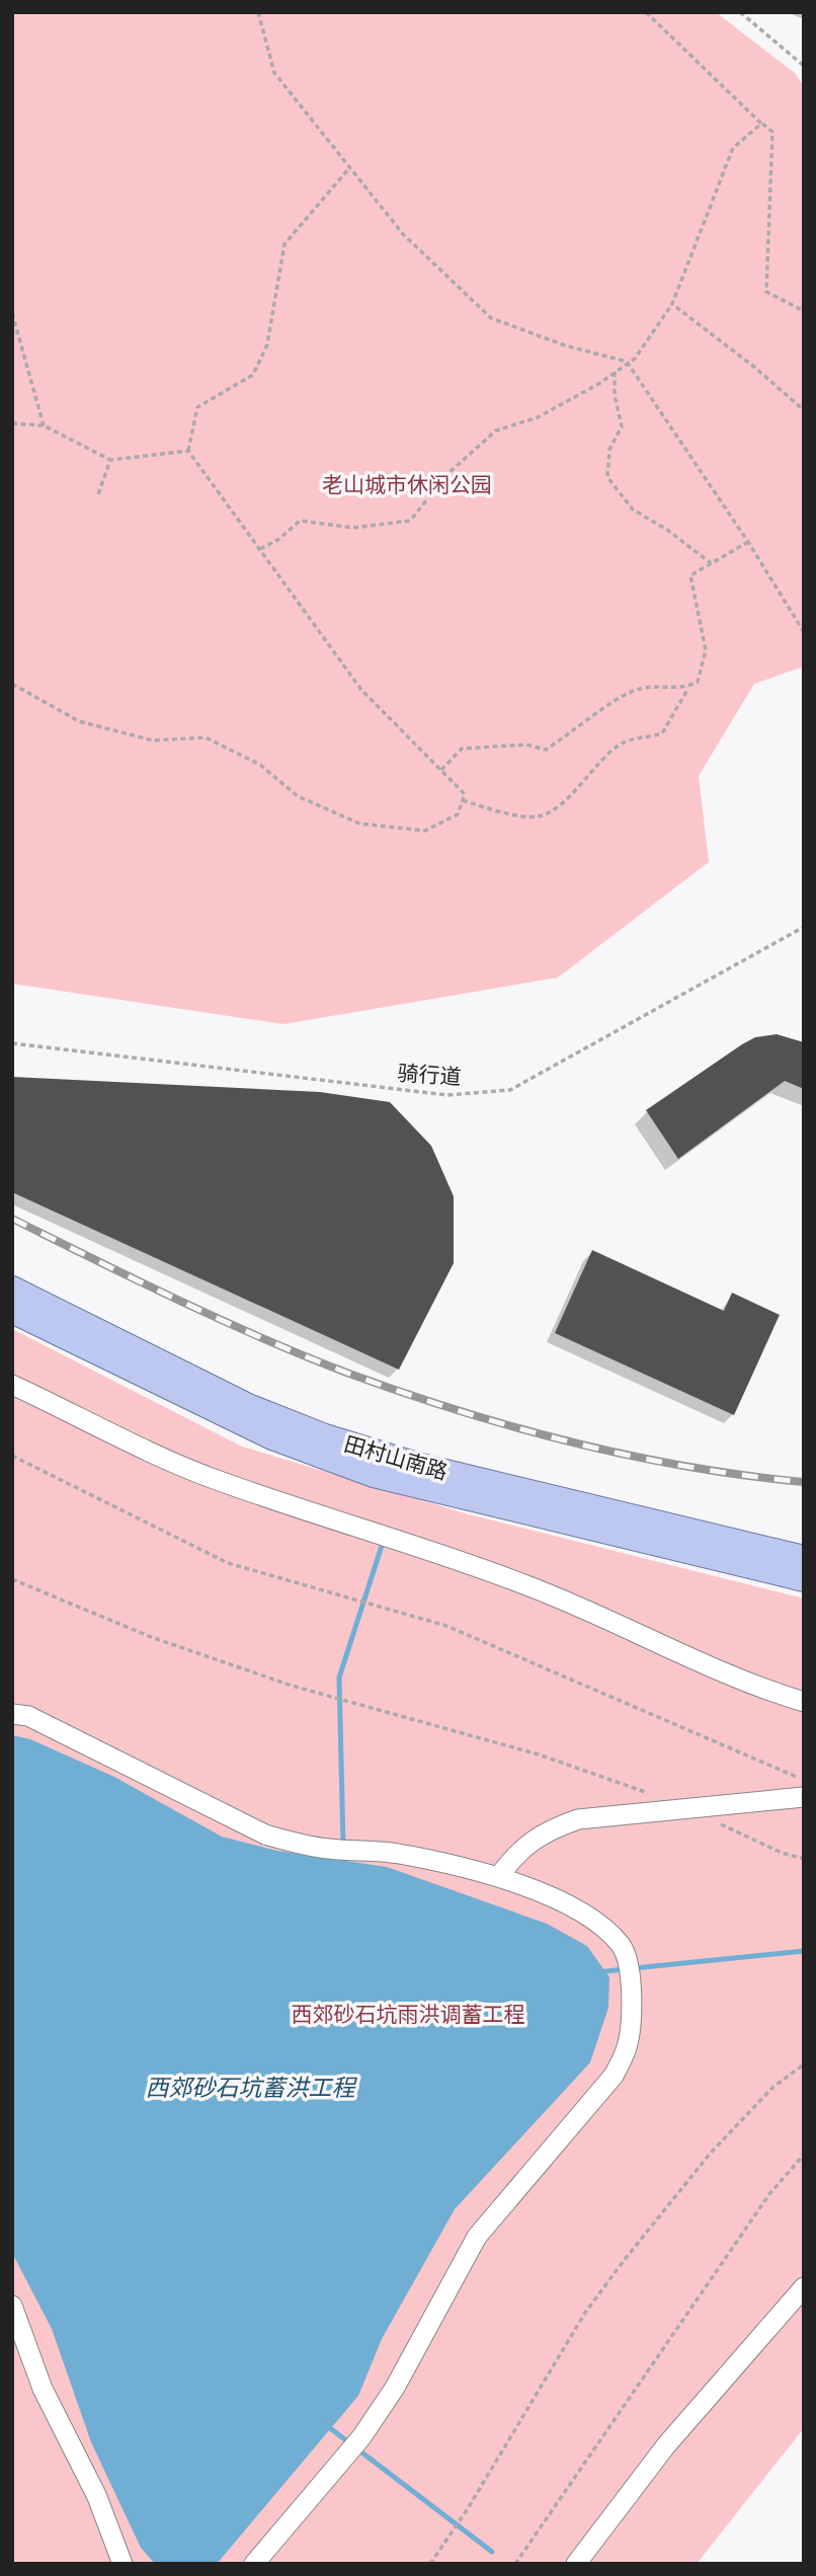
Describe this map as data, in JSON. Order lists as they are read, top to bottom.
{
  "streets": {
    "main road": ["田村山南路"],
    "path": ["骑行道"]
  },
  "water": ["西郊砂石坑蓄洪工程"],
  "parks": ["老山城市休闲公园", "西郊砂石坑雨洪调蓄工程"]
}
